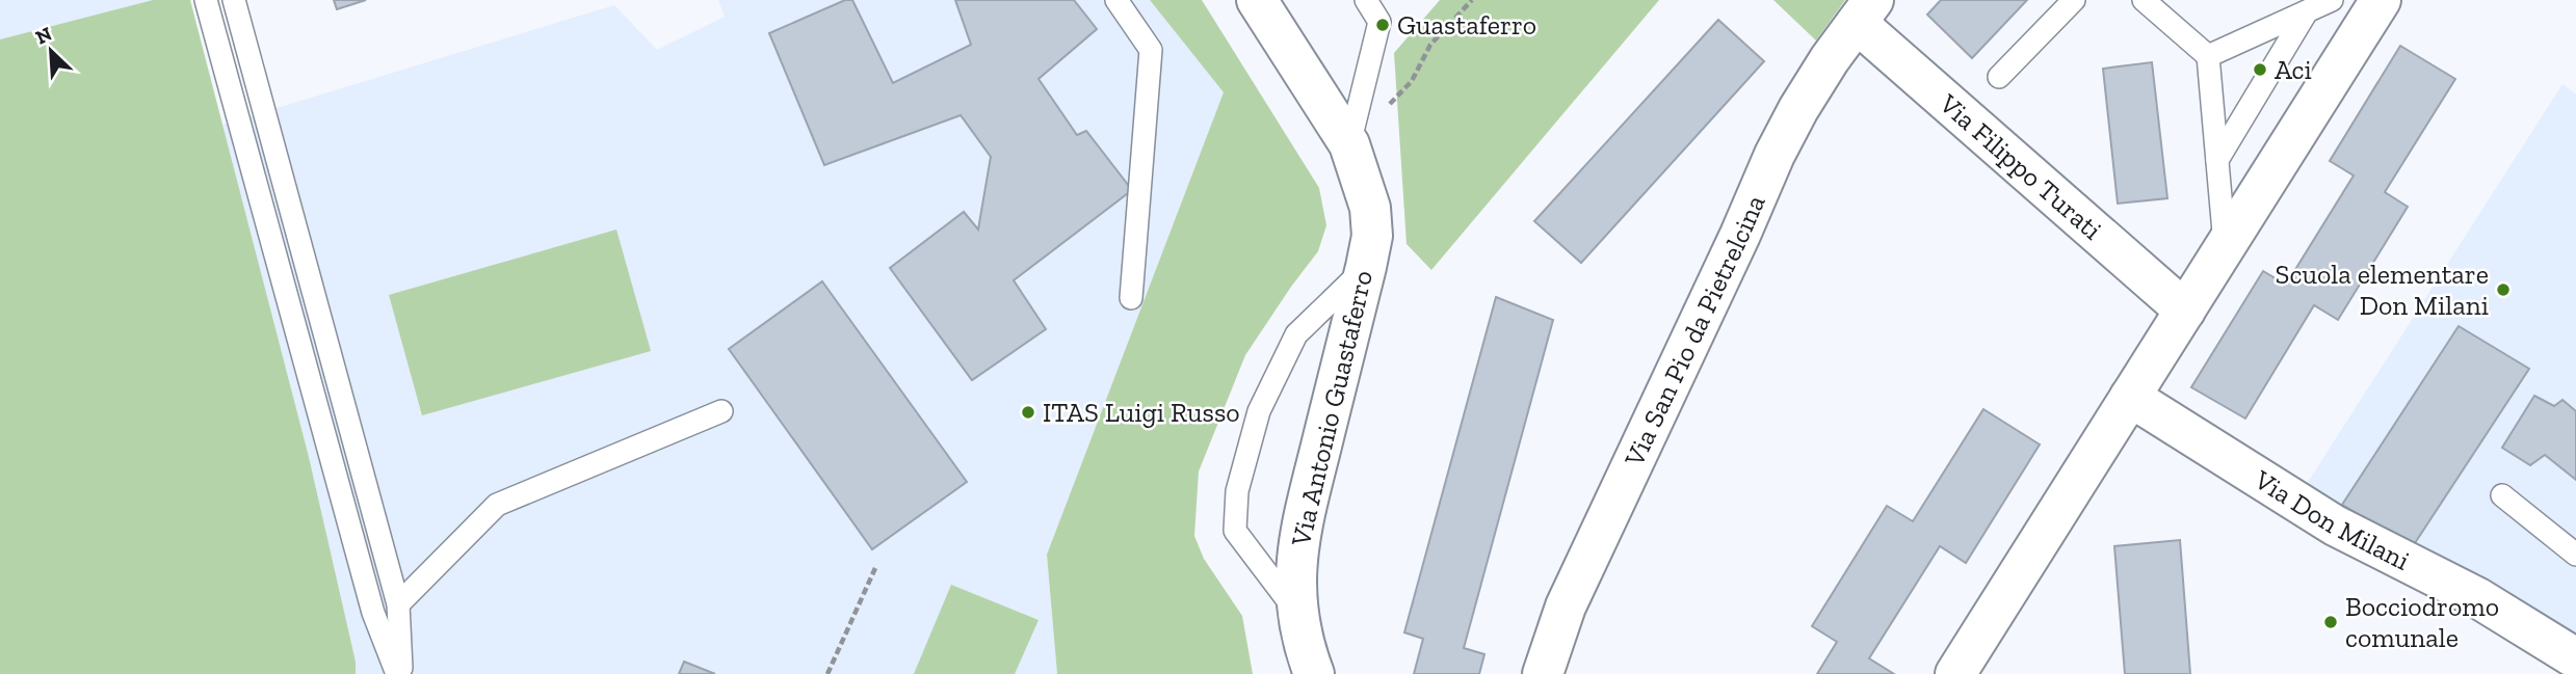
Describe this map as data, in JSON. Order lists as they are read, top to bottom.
{
  "streets": {
    "street": [
      "Via Filippo Turati",
      "Via San Pio da Pietrelcina",
      "Via Antonio Guastaferro",
      "Via Don Milani"
    ]
  },
  "crossings": [
    ["Via Filippo Turati", "Via San Pio da Pietrelcina"]
  ],
  "places": [
    "Guastaferro",
    "Aci",
    "Scuola elementare Don Milani",
    "ITAS Luigi Russo",
    "Bocciodromo comunale"
  ],
  "north": "top left"
}
